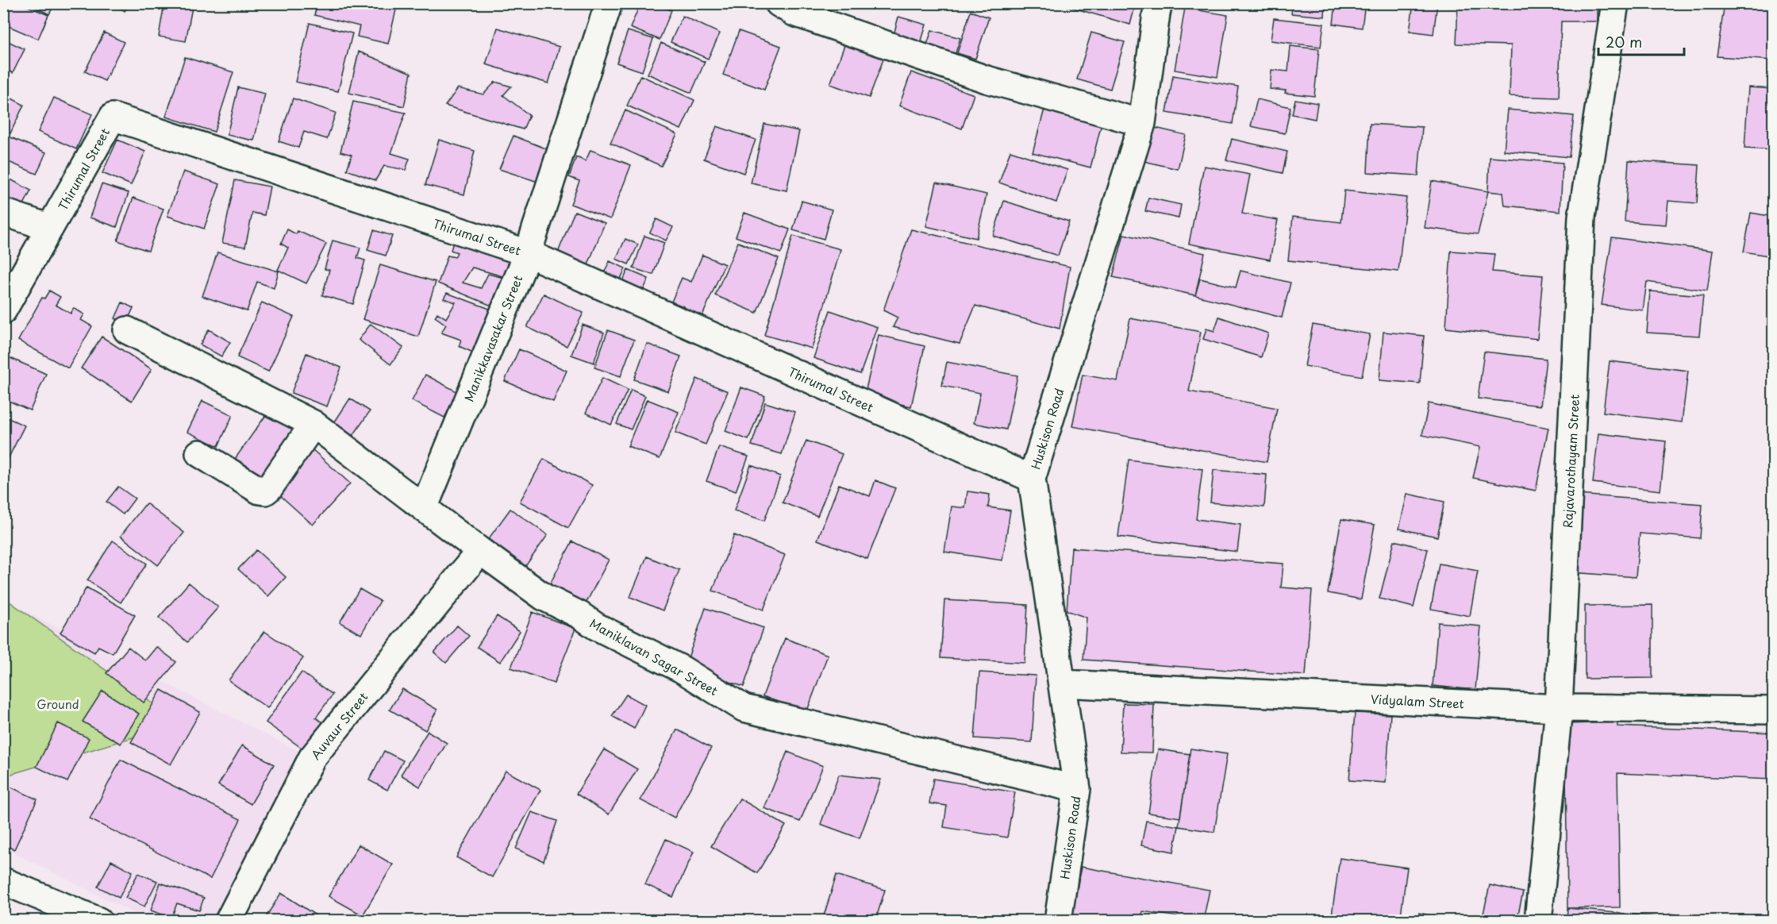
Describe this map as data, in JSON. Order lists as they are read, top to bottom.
{
  "streets": {
    "street": [
      "Thirumal Street",
      "Manikkavasakar Street",
      "Huskison Road",
      "Rajavarothayam Street",
      "Maniklavan Sagar Street",
      "Vidyalam Street",
      "Auvaur Street"
    ]
  },
  "crossings": [
    ["Thirumal Street", "Manikkavasakar Street"],
    ["Thirumal Street", "Huskison Road"],
    ["Manikkavasakar Street", "Maniklavan Sagar Street"],
    ["Huskison Road", "Maniklavan Sagar Street"],
    ["Huskison Road", "Vidyalam Street"],
    ["Rajavarothayam Street", "Vidyalam Street"],
    ["Maniklavan Sagar Street", "Auvaur Street"]
  ],
  "parks": ["Ground"],
  "scale_bar": "20 m"
}
